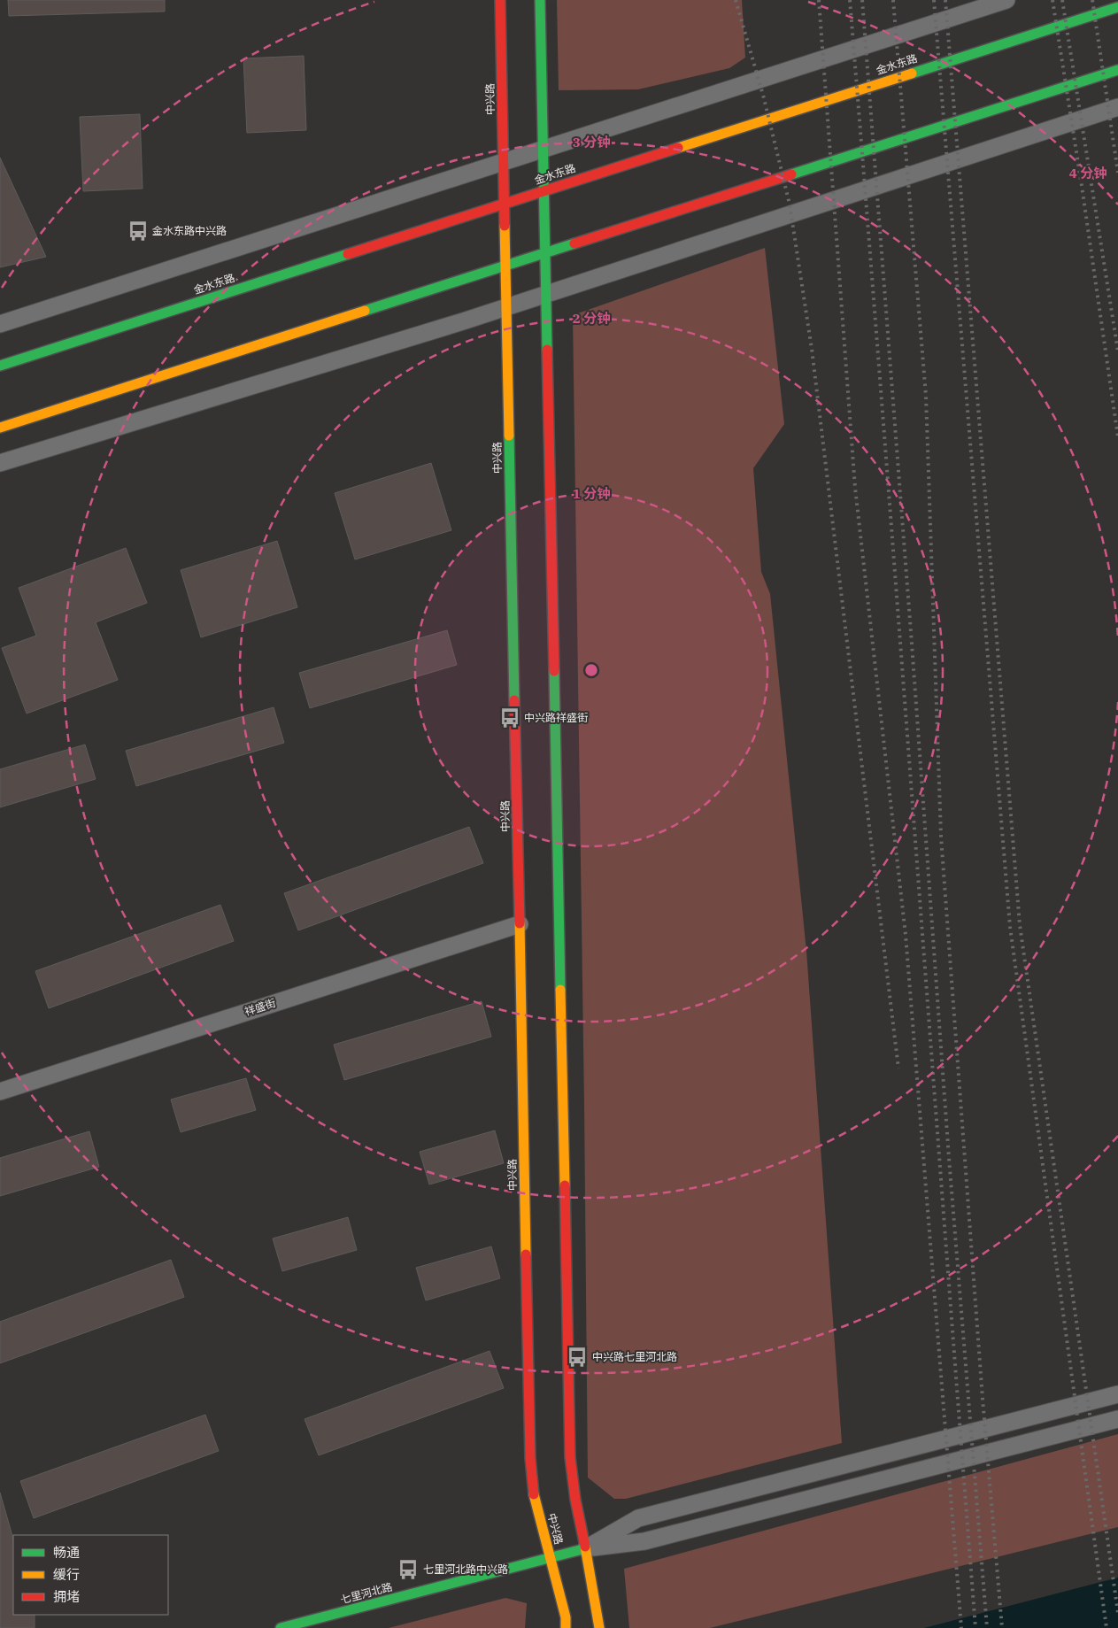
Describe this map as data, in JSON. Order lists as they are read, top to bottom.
{
  "streets": {
    "street": [
      "金水东路",
      "中兴路",
      "祥盛街",
      "七里河北路"
    ]
  },
  "crossings": [
    ["金水东路", "中兴路"],
    ["中兴路", "祥盛街"],
    ["中兴路", "七里河北路"]
  ],
  "places": {
    "bus stop": [
      "金水东路中兴路",
      "中兴路祥盛街",
      "中兴路七里河北路",
      "七里河北路中兴路"
    ]
  },
  "legend": ["畅通", "缓行", "拥堵"],
  "rings": [
    "3 分钟",
    "4 分钟",
    "2 分钟",
    "1 分钟"
  ]
}
